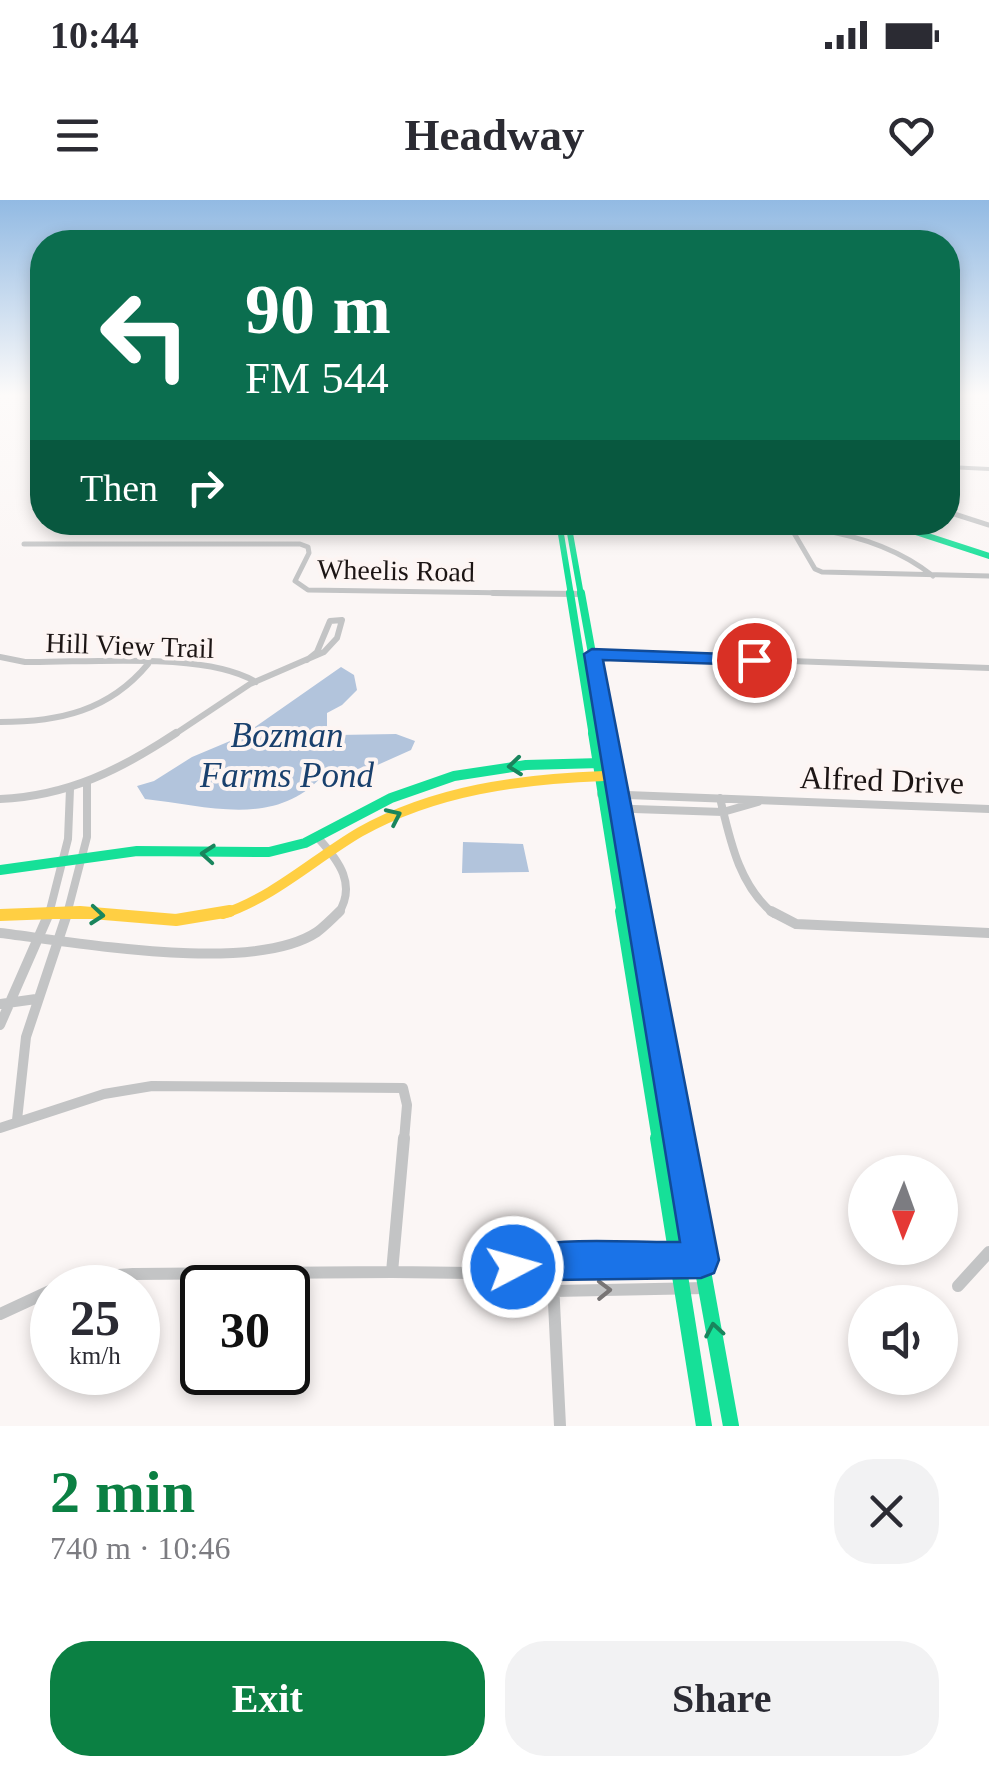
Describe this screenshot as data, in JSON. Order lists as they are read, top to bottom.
{
  "streets": {
    "street": ["Wheelis Road", "Hill View Trail", "Alfred Drive"]
  },
  "water": ["Bozman Farms Pond"],
  "north": "bottom",
  "page": {
    "status": "10:44",
    "header": "Headway",
    "turn": ["90 m", "FM 544"],
    "then": "Then",
    "speed": "25 km/h",
    "limit": "30",
    "heading": ["2 min", "740 m · 10:46"],
    "buttons": ["Exit", "Share"]
  }
}
